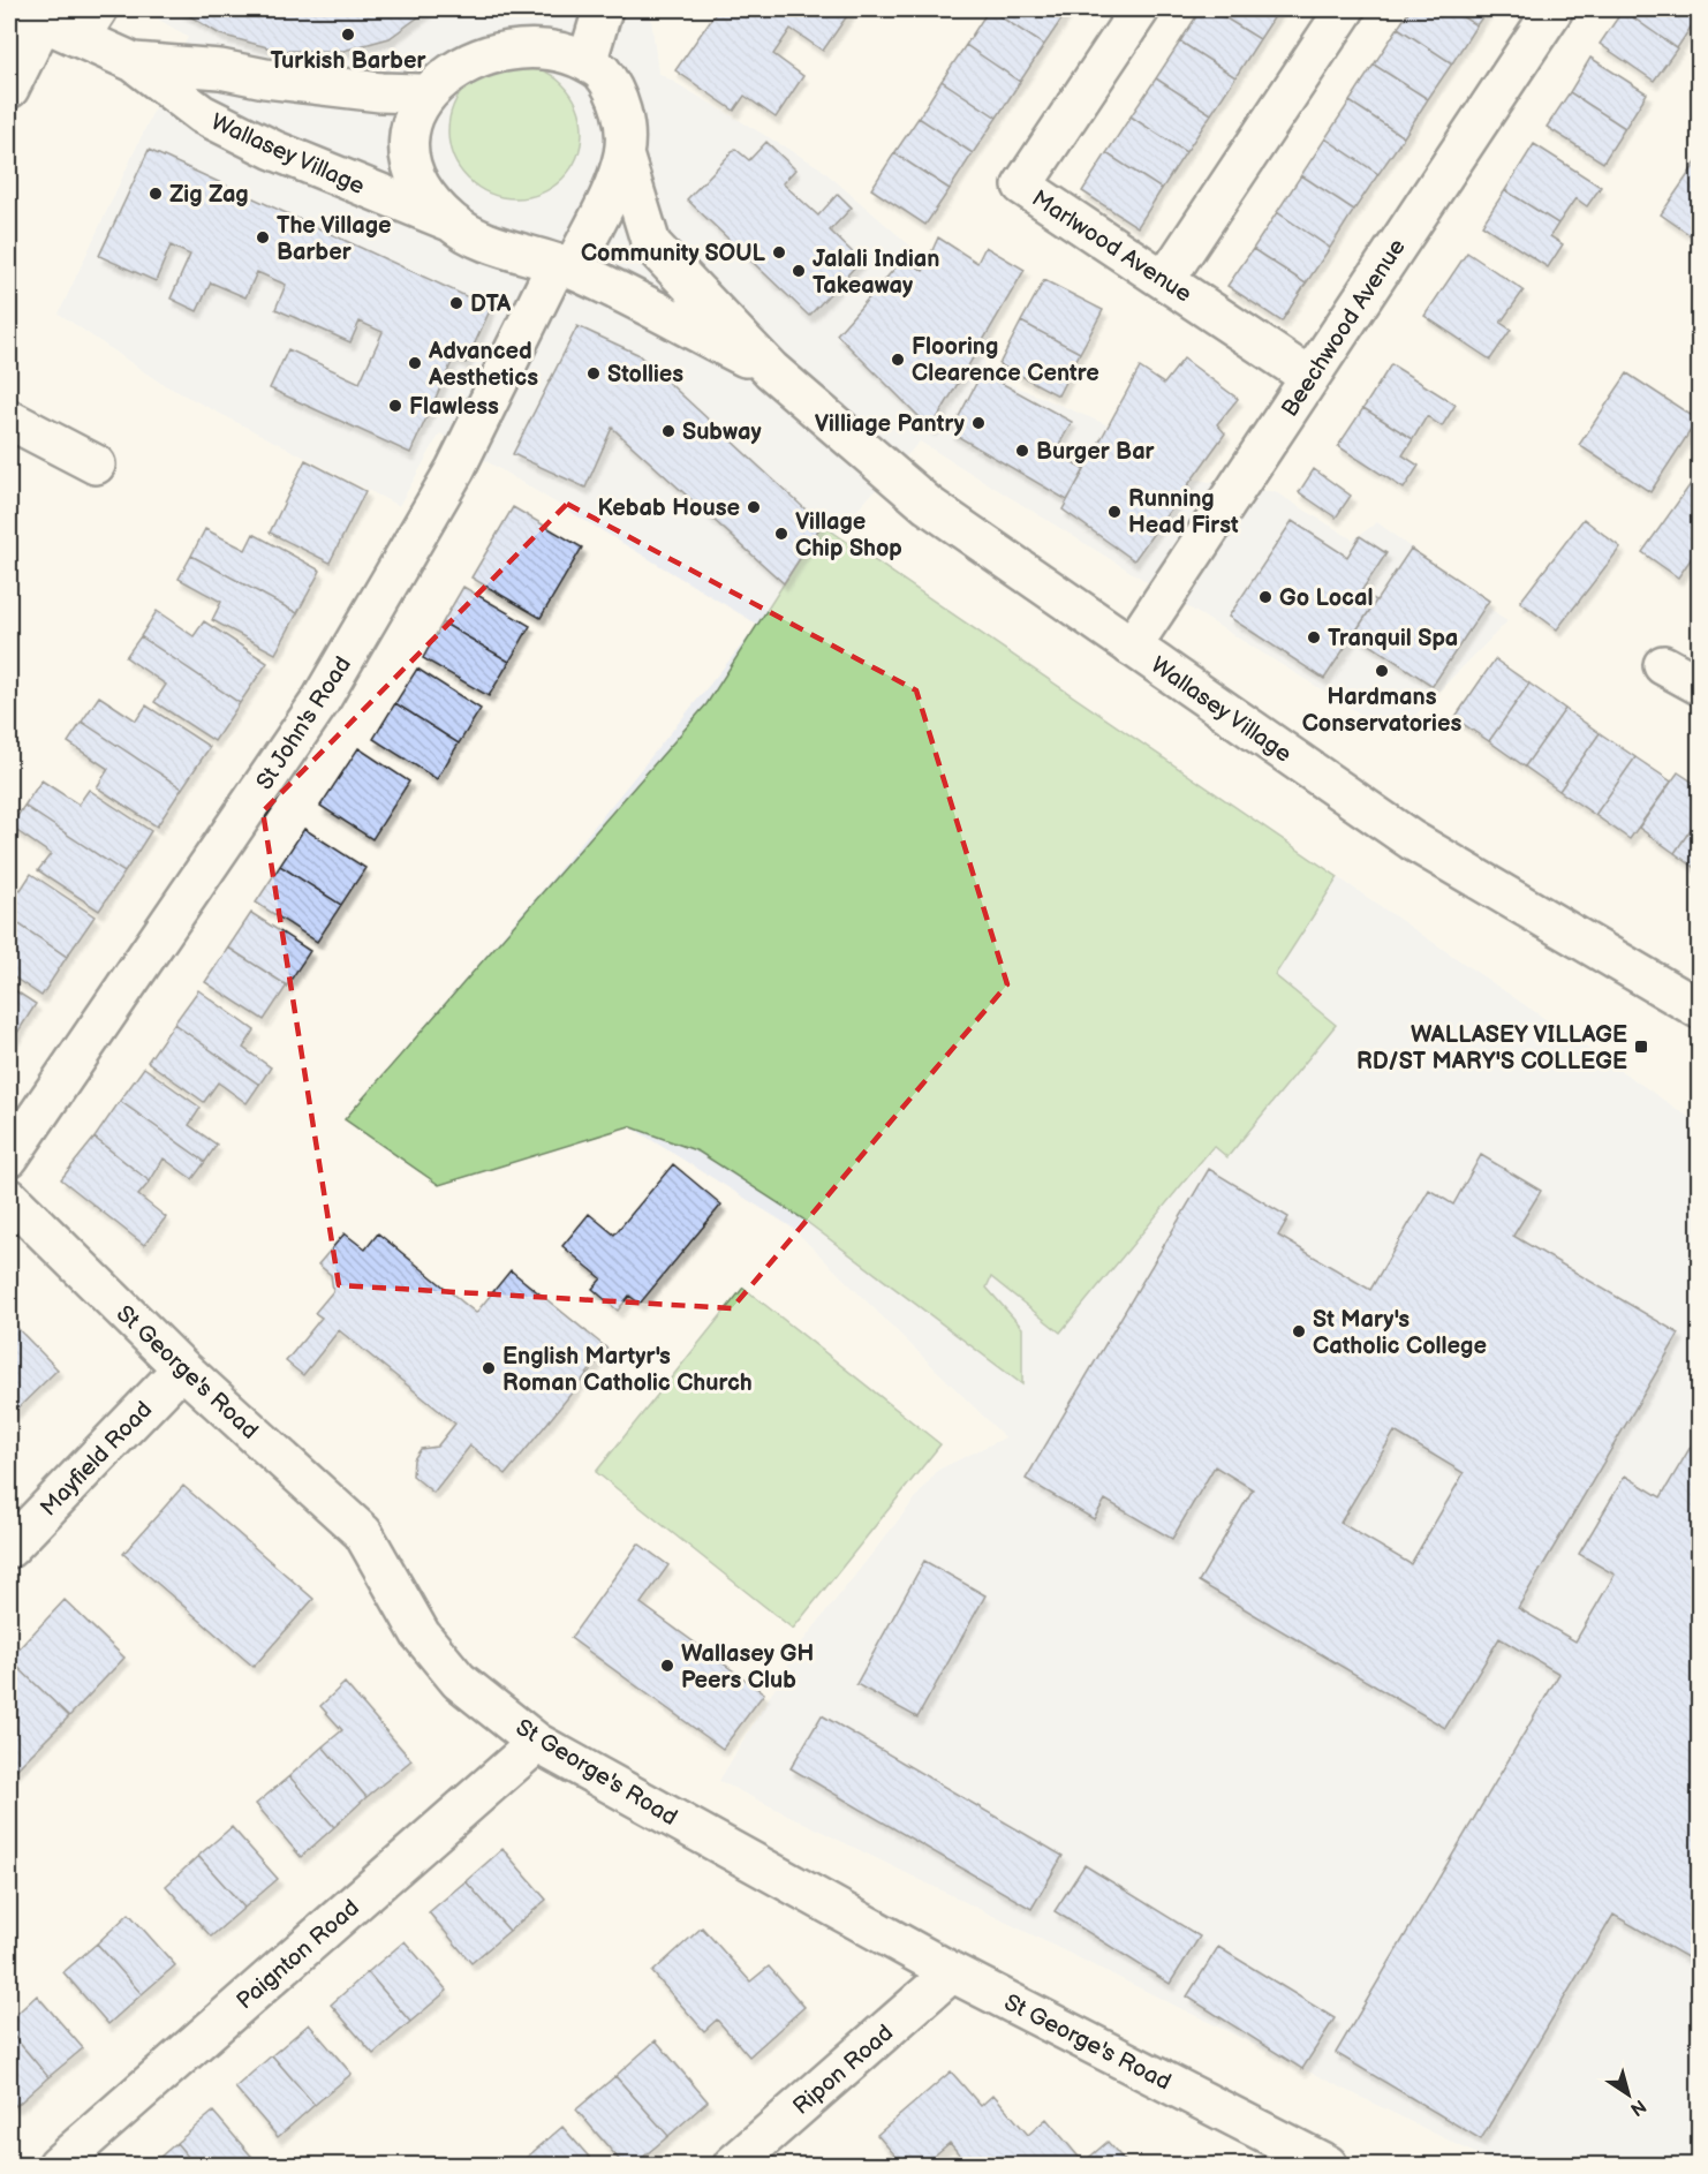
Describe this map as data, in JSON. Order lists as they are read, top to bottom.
{
  "streets": {
    "street": [
      "Wallasey Village",
      "Marlwood Avenue",
      "Beechwood Avenue",
      "St John's Road",
      "St George's Road",
      "Mayfield Road",
      "Paignton Road",
      "Ripon Road"
    ]
  },
  "crossings": [
    ["Wallasey Village", "Beechwood Avenue"],
    ["Wallasey Village", "St John's Road"],
    ["Marlwood Avenue", "Beechwood Avenue"],
    ["St George's Road", "Mayfield Road"],
    ["St George's Road", "Paignton Road"],
    ["St George's Road", "Ripon Road"]
  ],
  "places": {
    "other": [
      "Turkish Barber",
      "Zig Zag",
      "The Village Barber",
      "Community SOUL",
      "Jalali Indian Takeaway",
      "DTA",
      "Flooring Clearence Centre",
      "Advanced Aesthetics",
      "Stollies",
      "Flawless",
      "Villiage Pantry",
      "Subway",
      "Burger Bar",
      "Kebab House",
      "Running Head First",
      "Village Chip Shop",
      "Go Local",
      "Tranquil Spa",
      "Hardmans Conservatories",
      "St Mary's Catholic College",
      "English Martyr's Roman Catholic Church",
      "Wallasey GH Peers Club"
    ],
    "transit": ["WALLASEY VILLAGE RD/ST MARY'S COLLEGE"]
  },
  "north": "bottom right"
}
